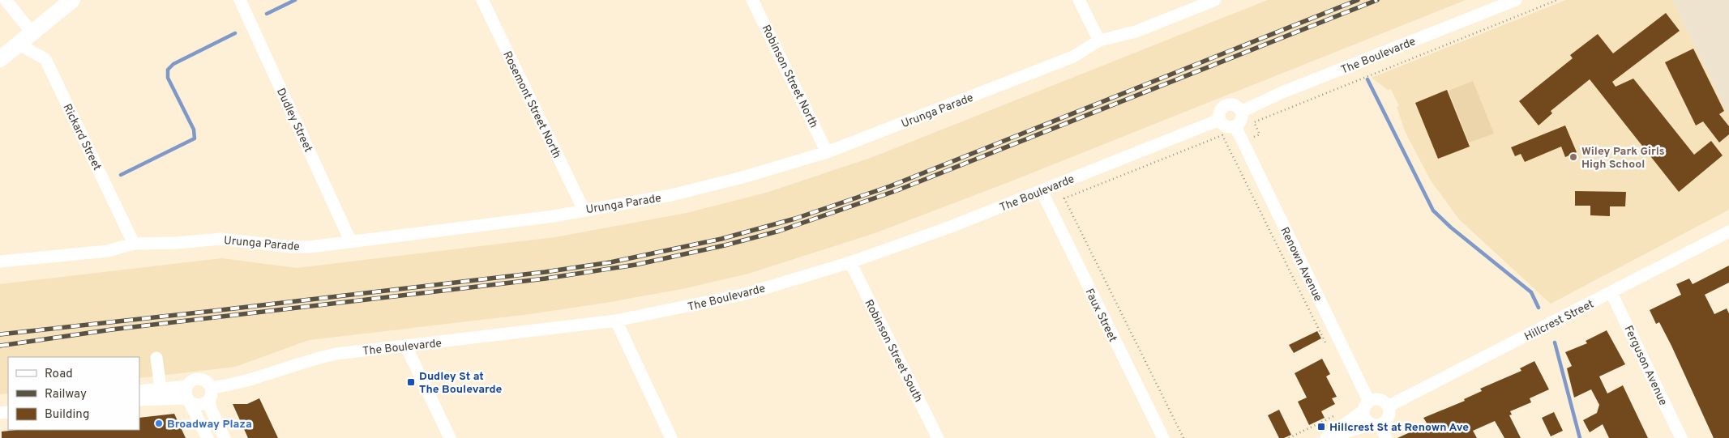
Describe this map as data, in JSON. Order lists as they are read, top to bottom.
{
  "streets": {
    "street": [
      "The Boulevarde",
      "Robinson Street North",
      "Rosemont Street North",
      "Urunga Parade",
      "Dudley Street",
      "Rickard Street",
      "Renown Avenue",
      "Faux Street",
      "Hillcrest Street",
      "Robinson Street South",
      "Ferguson Avenue"
    ]
  },
  "crossings": [
    ["The Boulevarde", "Renown Avenue"],
    ["The Boulevarde", "Faux Street"],
    ["The Boulevarde", "Robinson Street South"],
    ["Robinson Street North", "Urunga Parade"],
    ["Rosemont Street North", "Urunga Parade"],
    ["Urunga Parade", "Dudley Street"],
    ["Urunga Parade", "Rickard Street"],
    ["Renown Avenue", "Hillcrest Street"],
    ["Hillcrest Street", "Ferguson Avenue"]
  ],
  "places": {
    "other": ["Wiley Park Girls High School", "Broadway Plaza"],
    "transit": ["Dudley St at The Boulevarde", "Hillcrest St at Renown Ave"]
  },
  "legend": ["Road", "Railway", "Building"]
}
